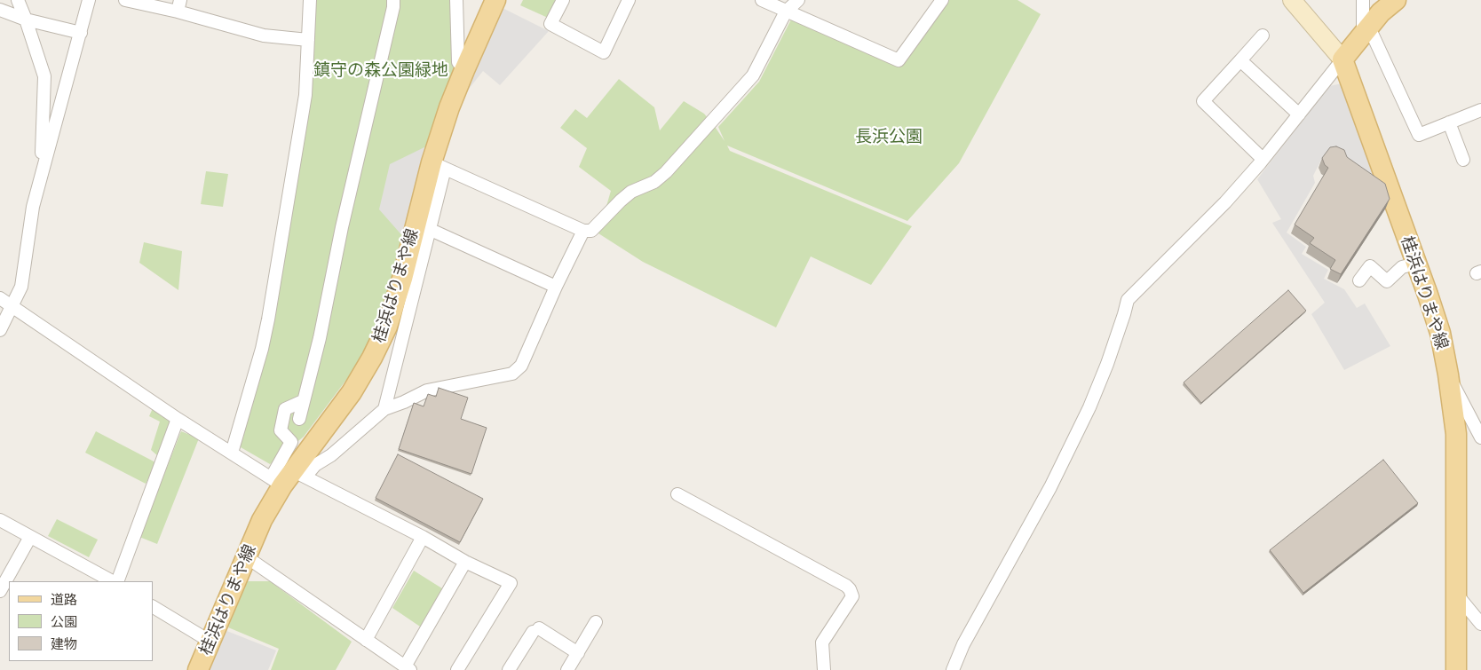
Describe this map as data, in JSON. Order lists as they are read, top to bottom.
{
  "streets": {
    "main road": ["桂浜はりまや線"]
  },
  "parks": ["鎮守の森公園緑地", "長浜公園"],
  "legend": ["道路", "公園", "建物"]
}
